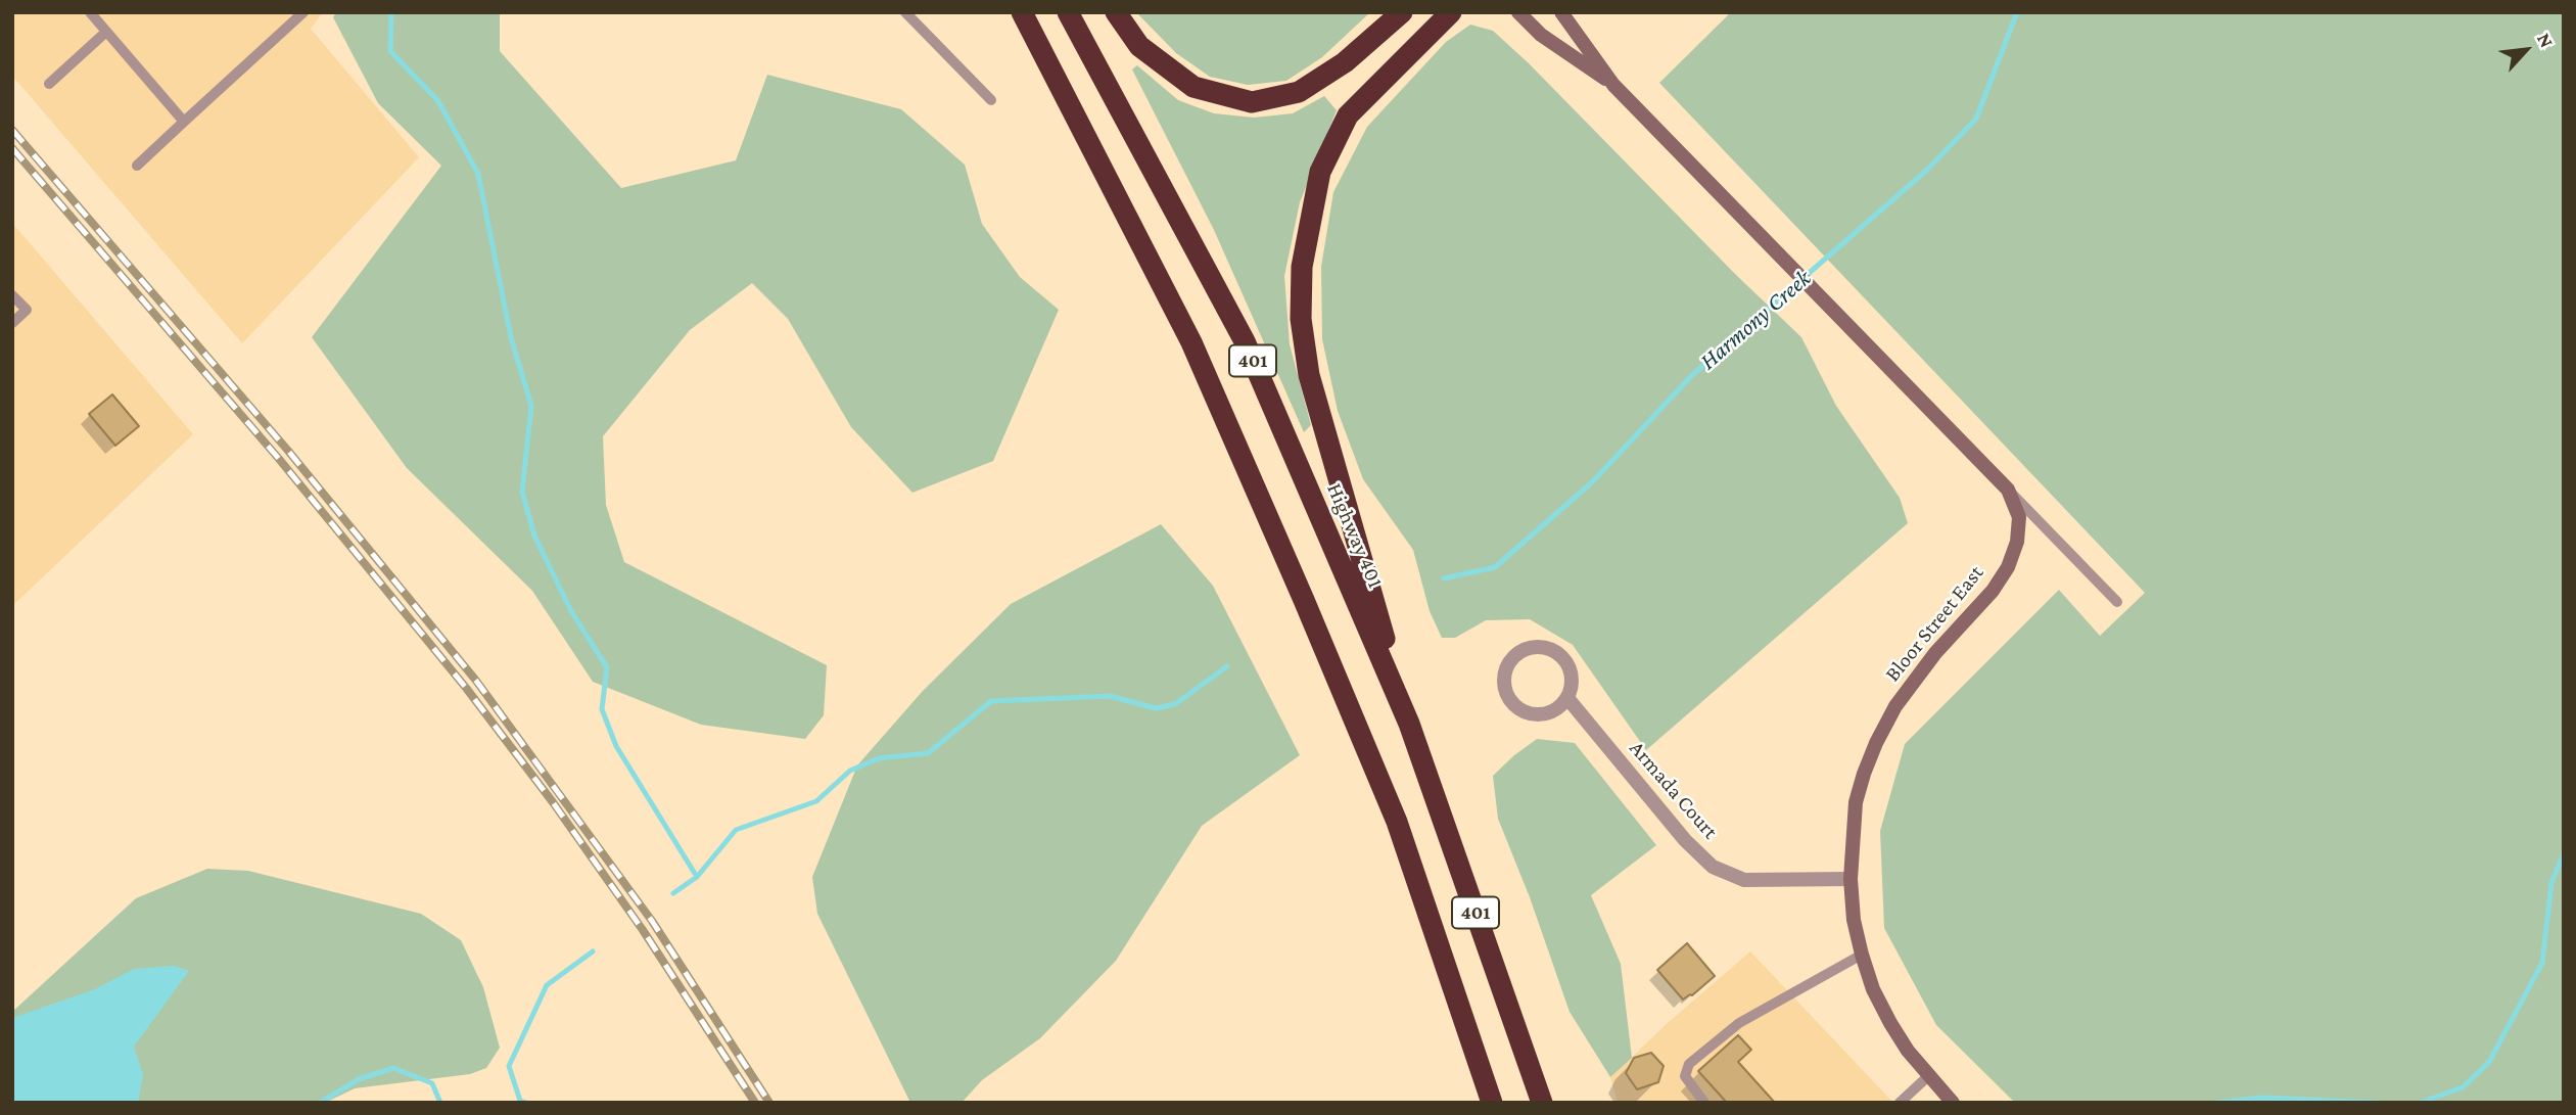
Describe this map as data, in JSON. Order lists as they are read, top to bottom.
{
  "streets": {
    "highway": ["401", "Highway 401"],
    "main road": ["Bloor Street East"],
    "street": ["Armada Court"]
  },
  "crossings": [
    ["Bloor Street East", "Armada Court"]
  ],
  "water": ["Harmony Creek"],
  "north": "top right"
}
